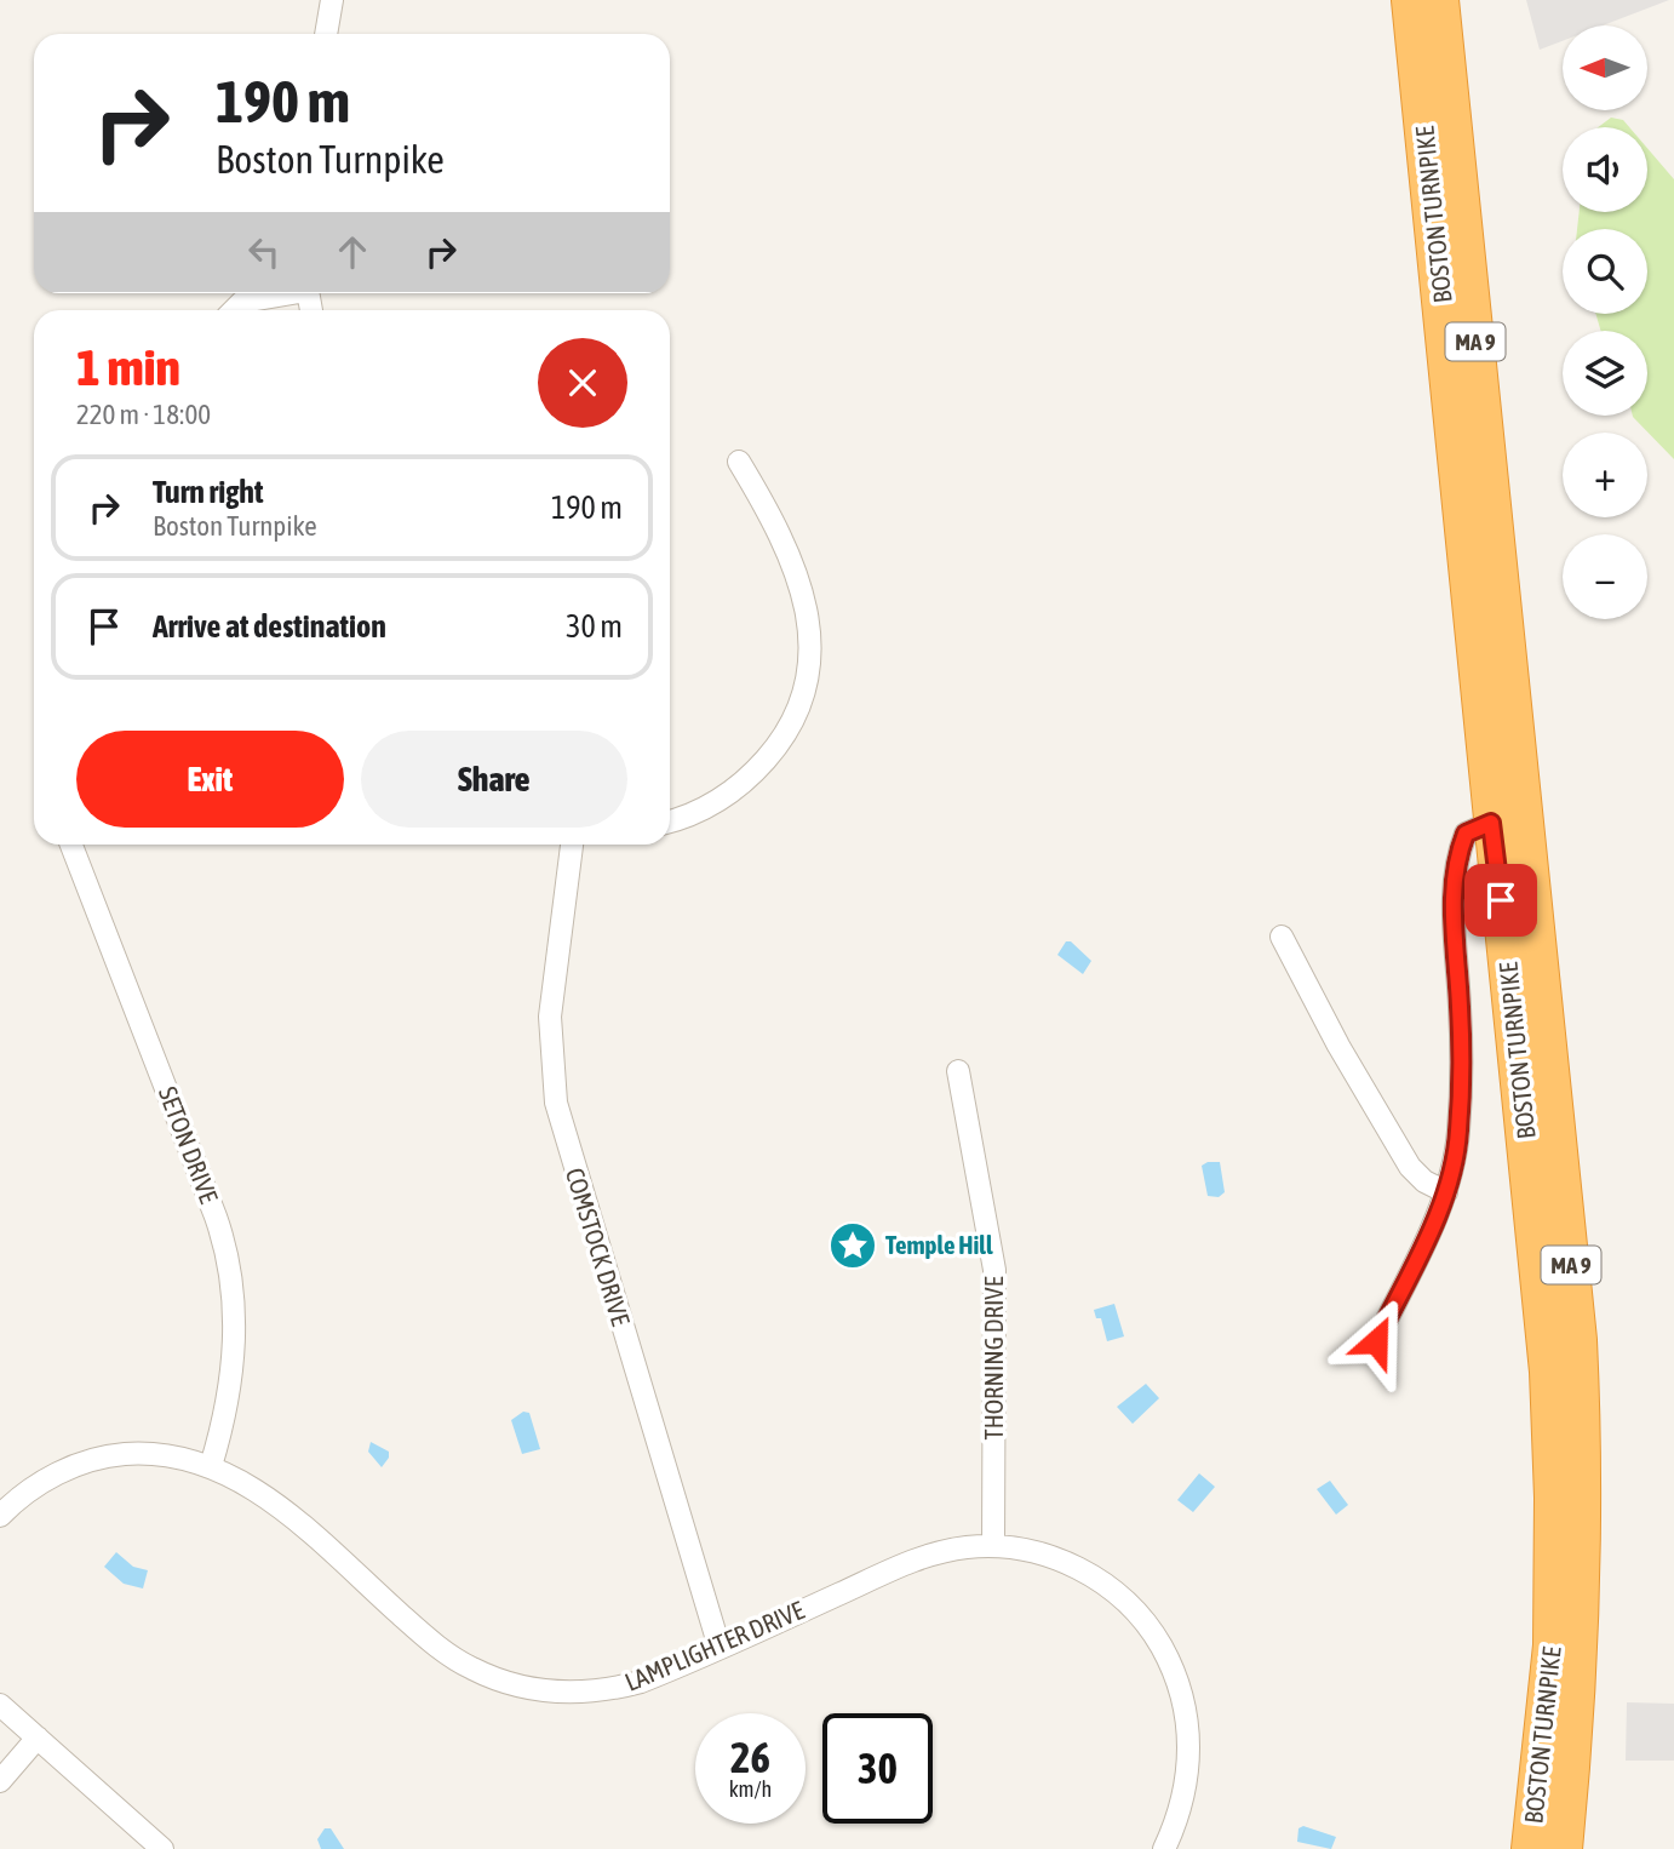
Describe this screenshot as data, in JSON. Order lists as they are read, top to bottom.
{
  "streets": {
    "highway": ["BOSTON TURNPIKE", "MA 9"],
    "street": [
      "SETON DRIVE",
      "COMSTOCK DRIVE",
      "THORNING DRIVE",
      "LAMPLIGHTER DRIVE"
    ]
  },
  "crossings": [
    ["SETON DRIVE", "LAMPLIGHTER DRIVE"],
    ["COMSTOCK DRIVE", "LAMPLIGHTER DRIVE"],
    ["THORNING DRIVE", "LAMPLIGHTER DRIVE"]
  ],
  "places": {
    "place": ["Temple Hill"]
  },
  "north": "left",
  "page": {
    "map_buttons": ["+", "−"],
    "turn": ["190 m", "Boston Turnpike"],
    "heading": ["1 min", "220 m · 18:00"],
    "list": [
      {
        "name": "Turn right",
        "note": "Boston Turnpike",
        "value": "190 m"
      },
      {
        "name": "Arrive at destination",
        "value": "30 m"
      }
    ],
    "buttons": ["Exit", "Share"],
    "speed": "26 km/h",
    "limit": "30"
  }
}
